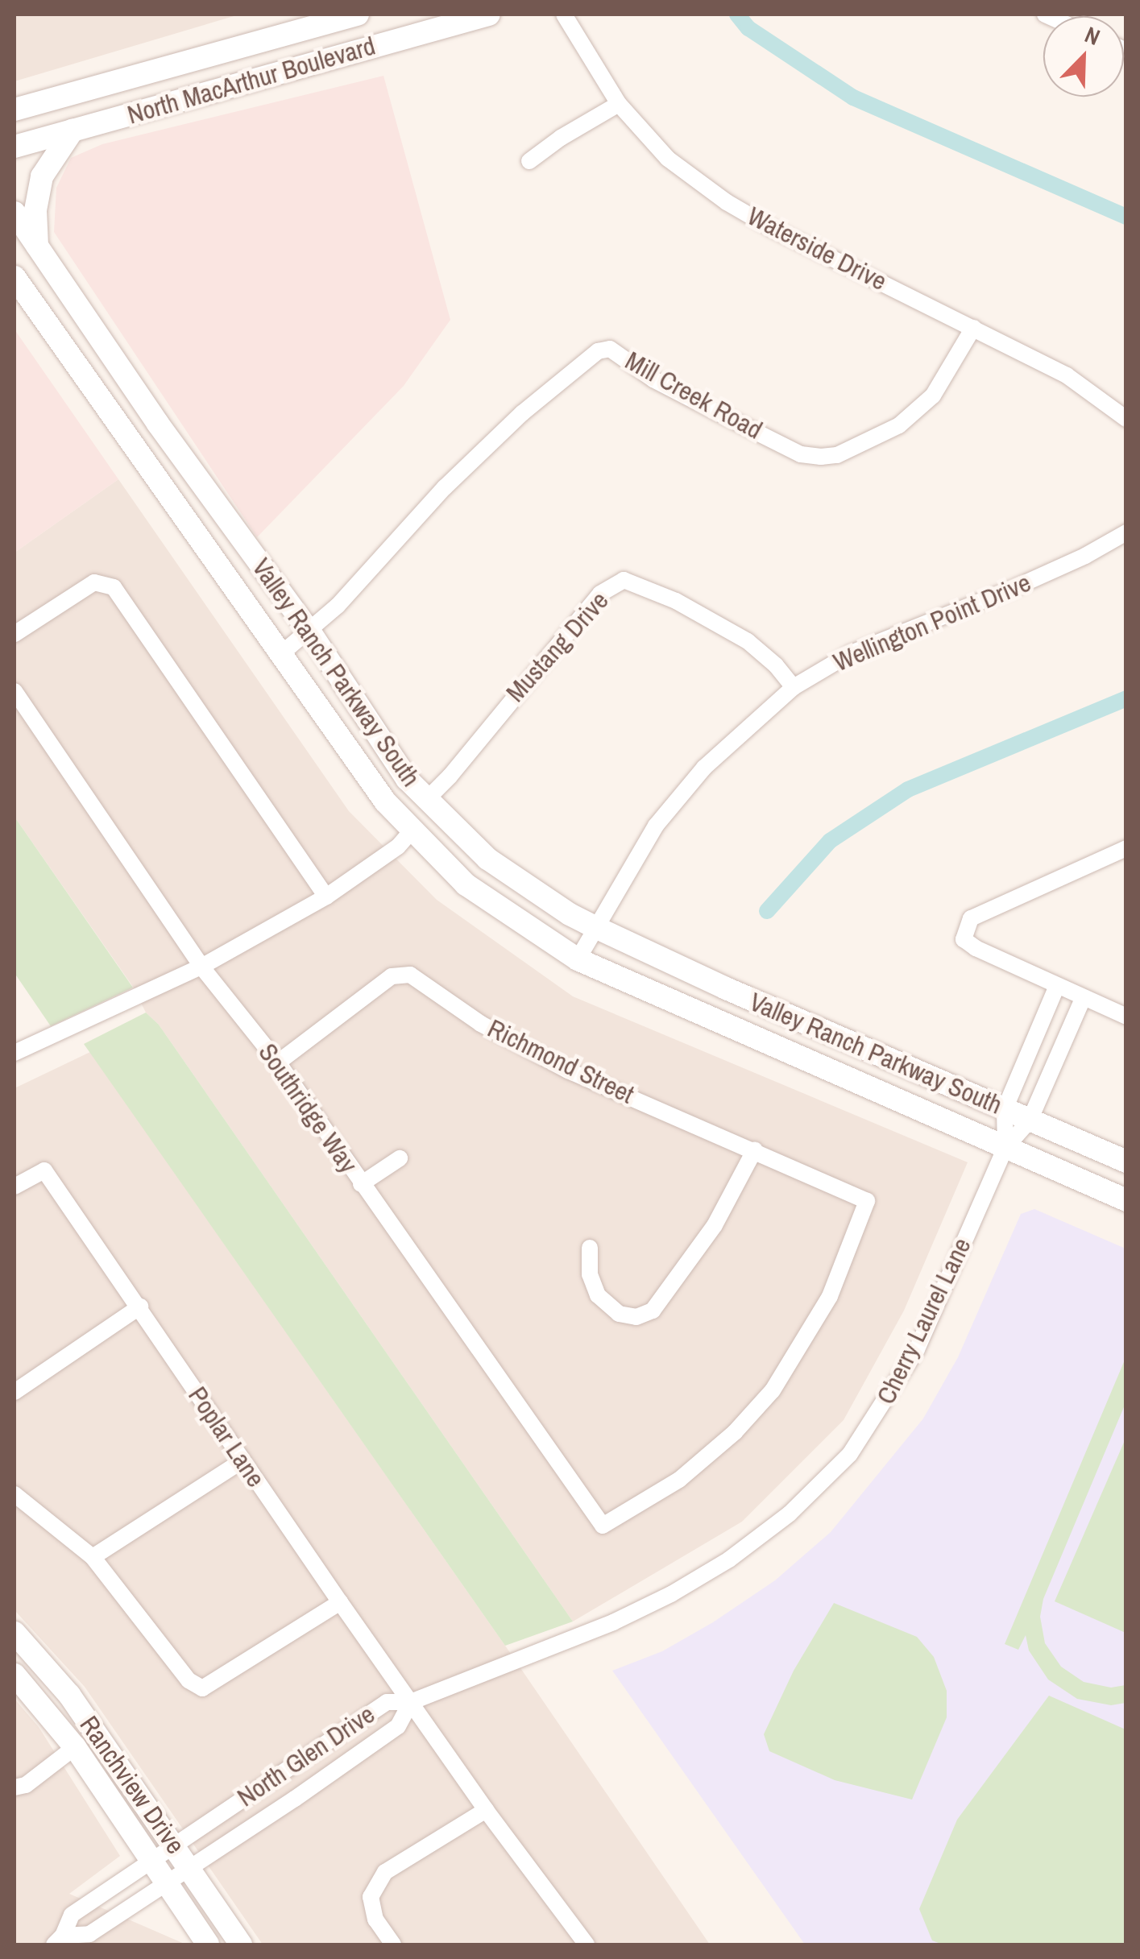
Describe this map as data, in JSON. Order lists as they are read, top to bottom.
{
  "streets": {
    "street": [
      "North MacArthur Boulevard",
      "Waterside Drive",
      "Mill Creek Road",
      "Wellington Point Drive",
      "Mustang Drive",
      "Valley Ranch Parkway South",
      "Richmond Street",
      "Southridge Way",
      "Cherry Laurel Lane",
      "Poplar Lane",
      "North Glen Drive",
      "Ranchview Drive"
    ]
  },
  "crossings": [
    ["Waterside Drive", "Mill Creek Road"],
    ["Mill Creek Road", "Valley Ranch Parkway South"],
    ["Wellington Point Drive", "Mustang Drive"],
    ["Wellington Point Drive", "Valley Ranch Parkway South"],
    ["Mustang Drive", "Valley Ranch Parkway South"],
    ["Valley Ranch Parkway South", "Cherry Laurel Lane"],
    ["Richmond Street", "Southridge Way"],
    ["Cherry Laurel Lane", "Poplar Lane"],
    ["Cherry Laurel Lane", "North Glen Drive"],
    ["Poplar Lane", "North Glen Drive"],
    ["North Glen Drive", "Ranchview Drive"]
  ],
  "north": "top right"
}
